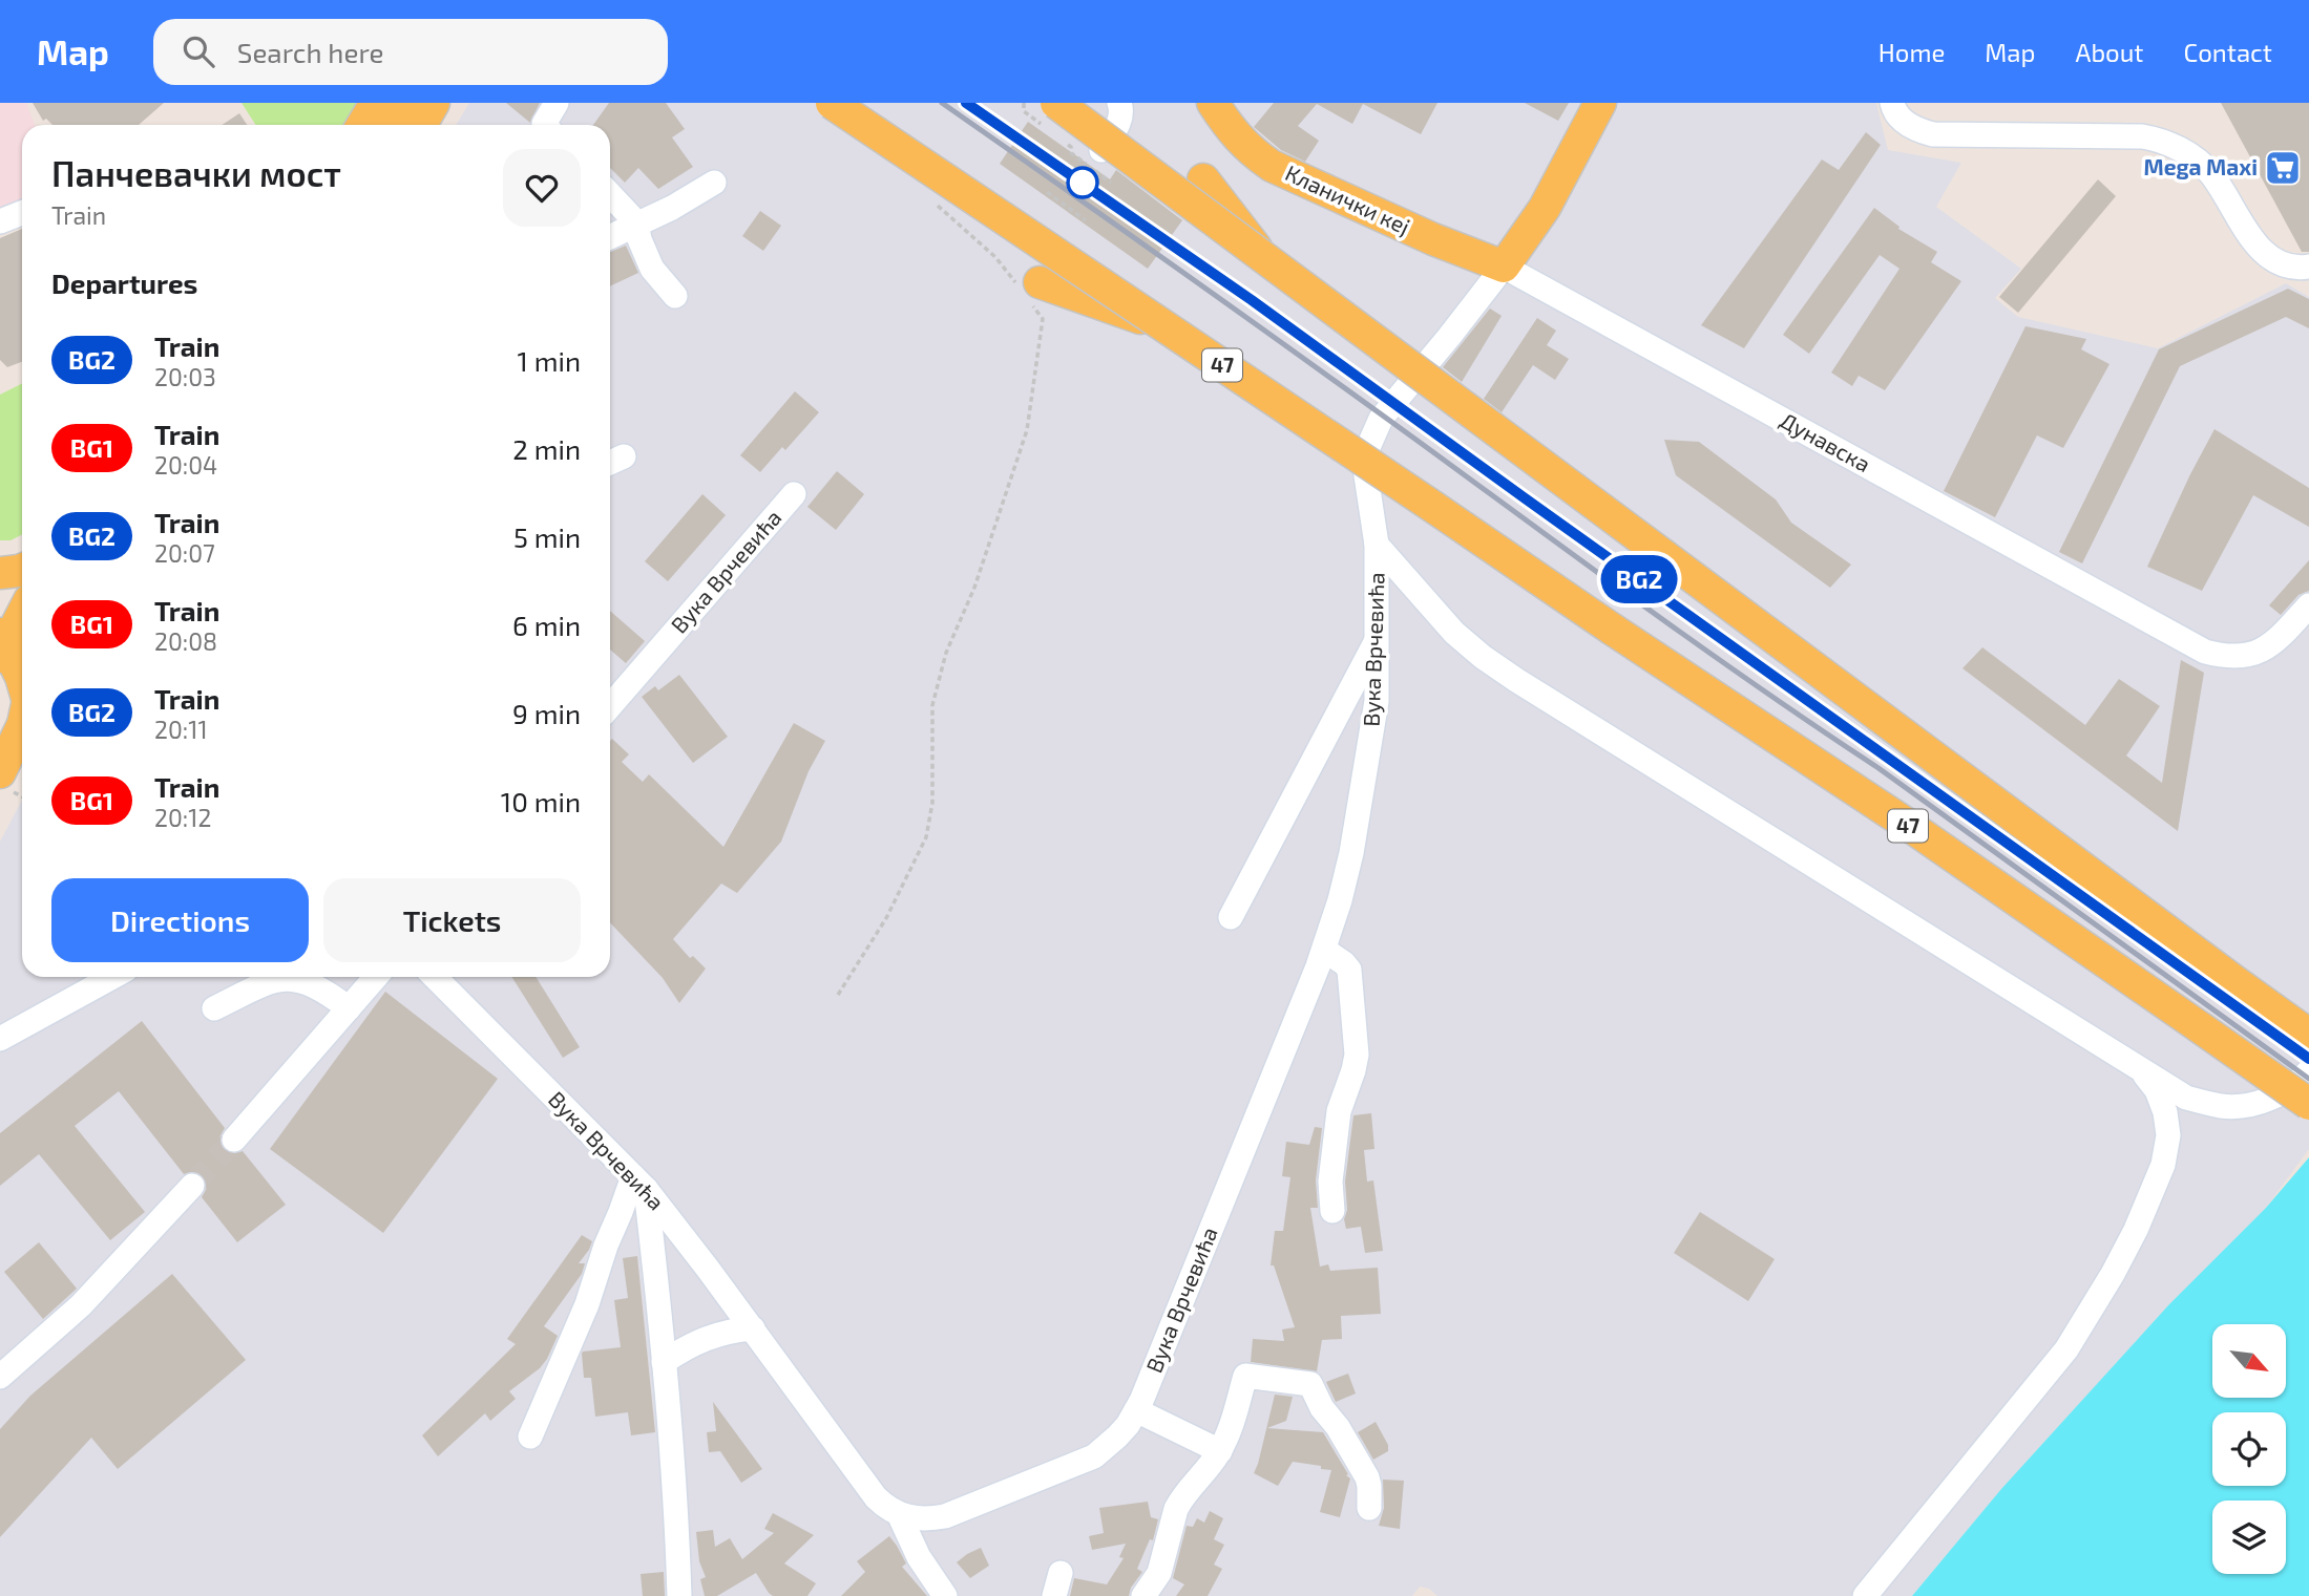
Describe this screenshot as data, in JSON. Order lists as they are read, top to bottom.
{
  "streets": {
    "main road": ["Кланички кеј", "47"],
    "street": ["Дунавска", "Вука Врчевића"]
  },
  "crossings": [
    ["Кланички кеј", "Дунавска"],
    ["Кланички кеј", "Вука Врчевића"],
    ["Дунавска", "Вука Врчевића"]
  ],
  "places": {
    "supermarket": ["Mega Maxi"]
  },
  "north": "bottom right",
  "page": {
    "header": "Map",
    "search": "Search here",
    "nav": [
      "Home",
      "Map",
      "About",
      "Contact"
    ],
    "on_map": "BG2",
    "heading": [
      ["Панчевачки мост", "Train"],
      "Departures"
    ],
    "list": [
      {
        "mark": "BG2",
        "name": "Train",
        "note": "20:03",
        "value": "1 min"
      },
      {
        "mark": "BG1",
        "name": "Train",
        "note": "20:04",
        "value": "2 min"
      },
      {
        "mark": "BG2",
        "name": "Train",
        "note": "20:07",
        "value": "5 min"
      },
      {
        "mark": "BG1",
        "name": "Train",
        "note": "20:08",
        "value": "6 min"
      },
      {
        "mark": "BG2",
        "name": "Train",
        "note": "20:11",
        "value": "9 min"
      },
      {
        "mark": "BG1",
        "name": "Train",
        "note": "20:12",
        "value": "10 min"
      }
    ],
    "buttons": ["Directions", "Tickets"]
  }
}
